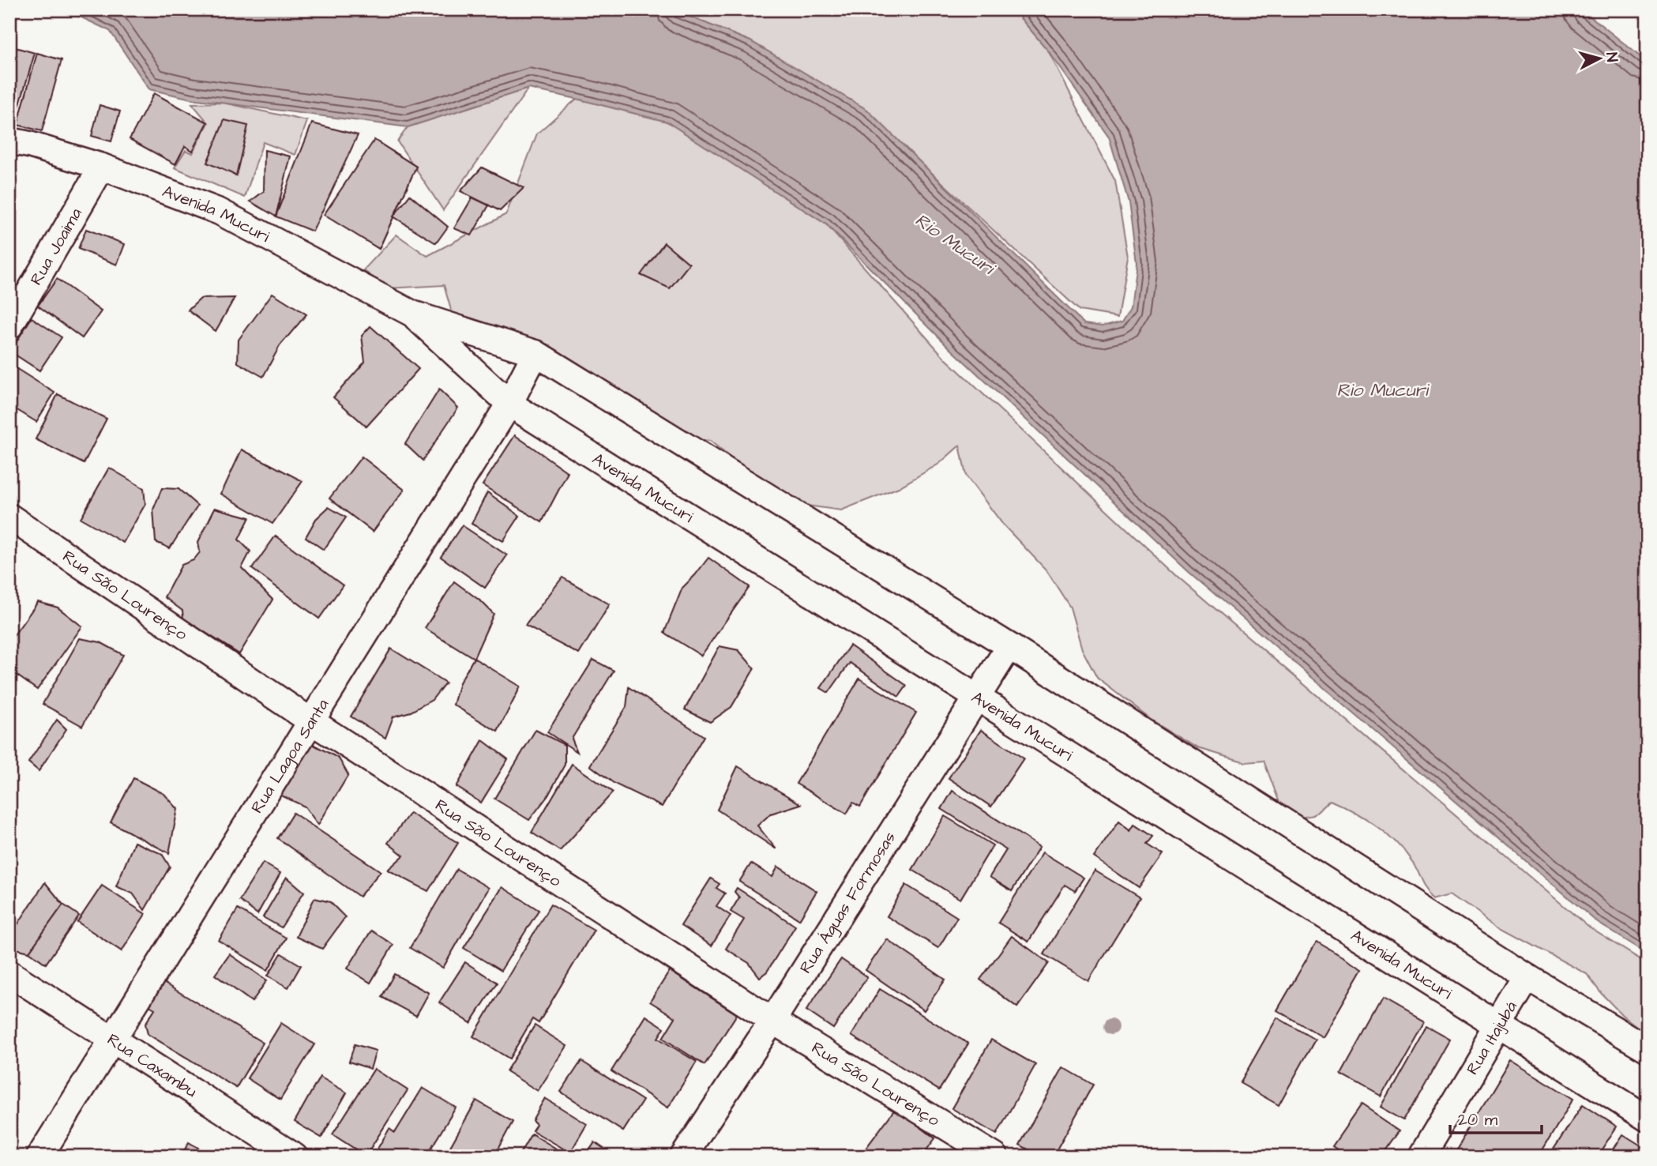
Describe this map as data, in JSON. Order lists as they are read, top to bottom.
{
  "streets": {
    "street": [
      "Avenida Mucuri",
      "Rua Joaima",
      "Rua São Lourenço",
      "Rua Lagoa Santa",
      "Rua Águas Formosas",
      "Rua Itajubá",
      "Rua Caxambu"
    ]
  },
  "crossings": [
    ["Avenida Mucuri", "Rua Joaima"],
    ["Avenida Mucuri", "Rua Lagoa Santa"],
    ["Avenida Mucuri", "Rua Águas Formosas"],
    ["Avenida Mucuri", "Rua Itajubá"],
    ["Rua São Lourenço", "Rua Lagoa Santa"],
    ["Rua São Lourenço", "Rua Águas Formosas"],
    ["Rua Lagoa Santa", "Rua Caxambu"]
  ],
  "water": ["Rio Mucuri"],
  "scale_bar": "20 m",
  "north": "right"
}
